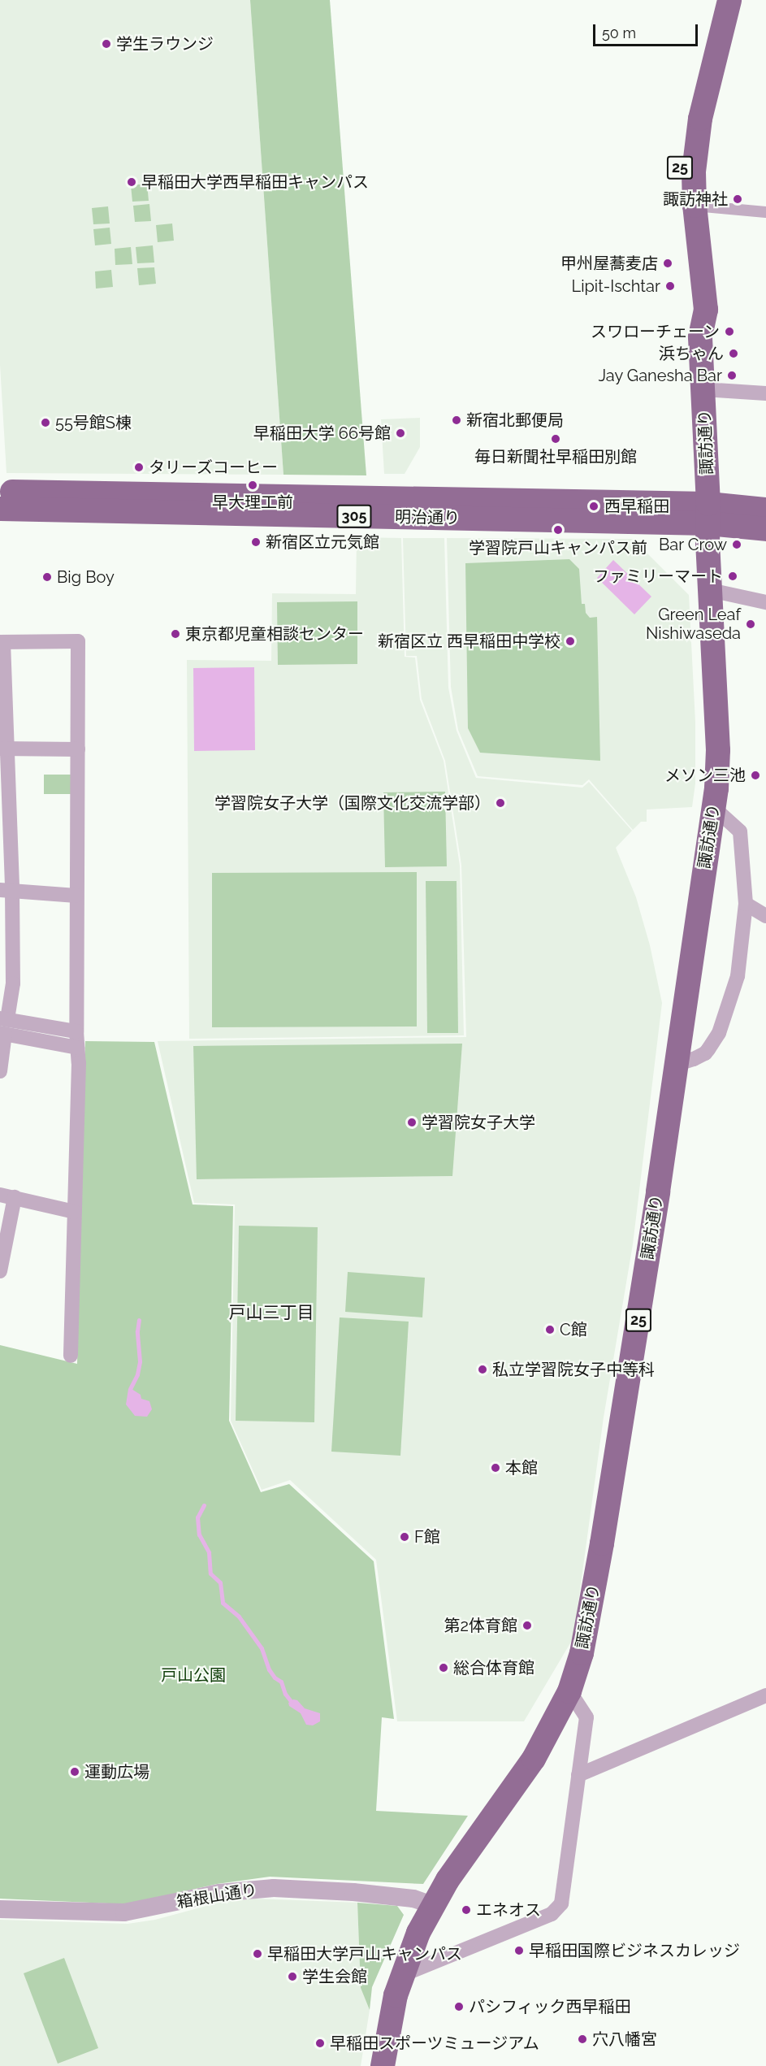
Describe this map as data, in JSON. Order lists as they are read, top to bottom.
{
  "streets": {
    "main road": [
      "25",
      "諏訪通り",
      "305",
      "明治通り"
    ],
    "street": ["箱根山通り"]
  },
  "crossings": [
    ["諏訪通り", "明治通り"],
    ["諏訪通り", "箱根山通り"]
  ],
  "districts": ["戸山三丁目"],
  "parks": ["戸山公園"],
  "places": [
    "学生ラウンジ",
    "早稲田大学西早稲田キャンパス",
    "諏訪神社",
    "甲州屋蕎麦店",
    "Lipit-Ischtar",
    "スワローチェーン",
    "浜ちゃん",
    "Jay Ganesha Bar",
    "新宿北郵便局",
    "55号館S棟",
    "早稲田大学 66号館",
    "毎日新聞社早稲田別館",
    "タリーズコーヒー",
    "早大理工前",
    "西早稲田",
    "学習院戸山キャンパス前",
    "新宿区立元気館",
    "Bar Crow",
    "ファミリーマート",
    "Big Boy",
    "Green Leaf Nishiwaseda",
    "東京都児童相談センター",
    "新宿区立 西早稲田中学校",
    "メソン三池",
    "学習院女子大学（国際文化交流学部）",
    "学習院女子大学",
    "C館",
    "私立学習院女子中等科",
    "本館",
    "F館",
    "第2体育館",
    "総合体育館",
    "運動広場",
    "エネオス",
    "早稲田国際ビジネスカレッジ",
    "早稲田大学戸山キャンパス",
    "学生会館",
    "パシフィック西早稲田",
    "穴八幡宮",
    "早稲田スポーツミュージアム"
  ],
  "scale_bar": "50 m"
}
